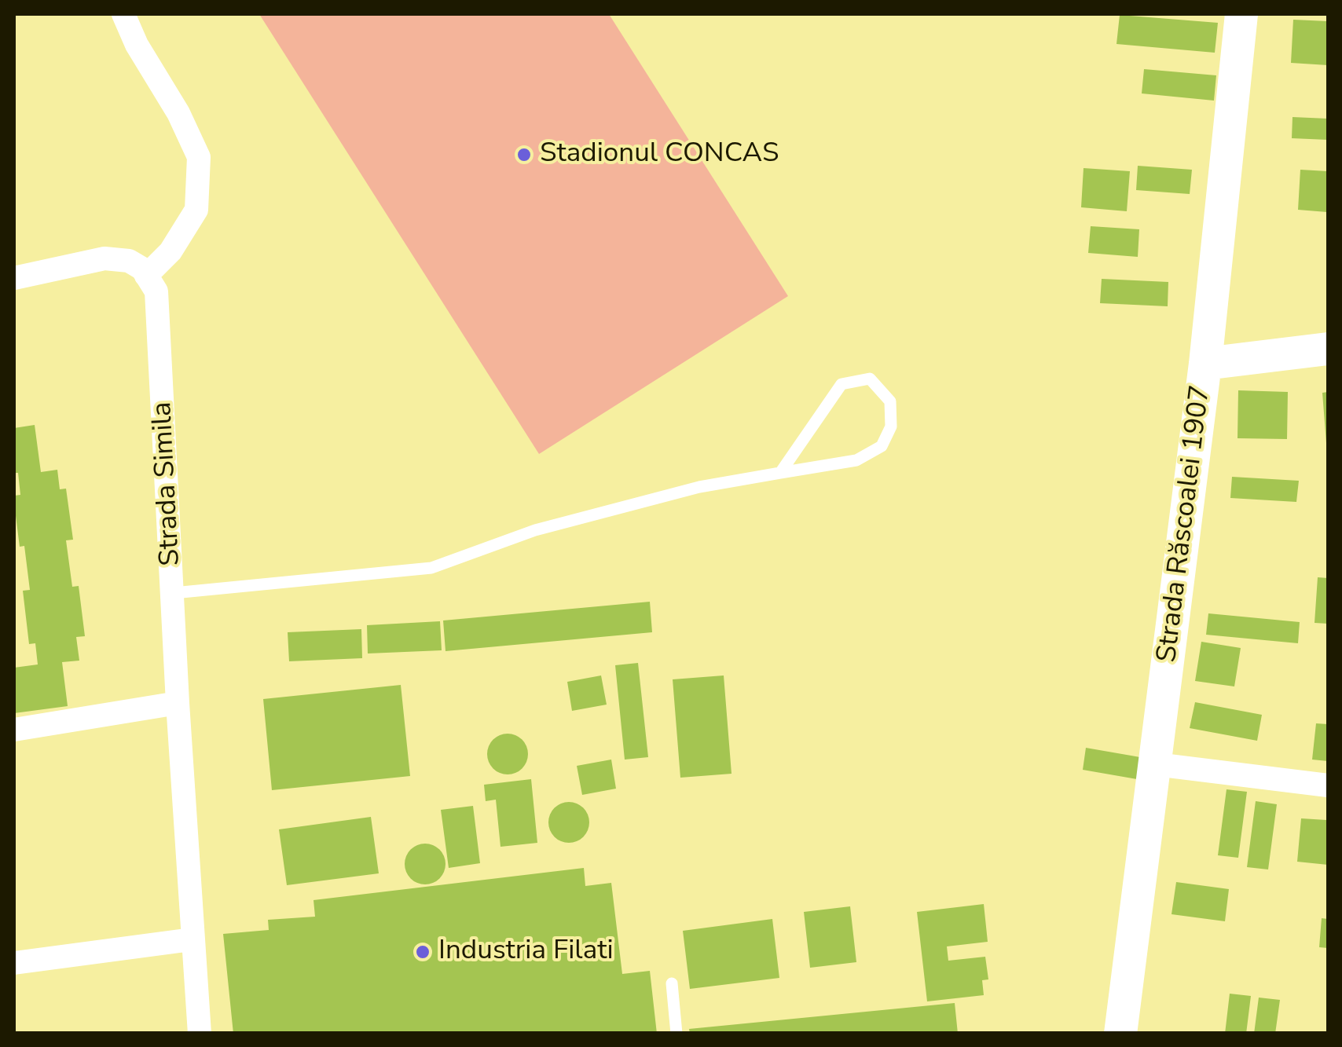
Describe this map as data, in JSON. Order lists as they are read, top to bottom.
{
  "streets": {
    "street": ["Strada Simila", "Strada Răscoalei 1907"]
  },
  "places": ["Stadionul CONCAS", "Industria Filati"]
}
